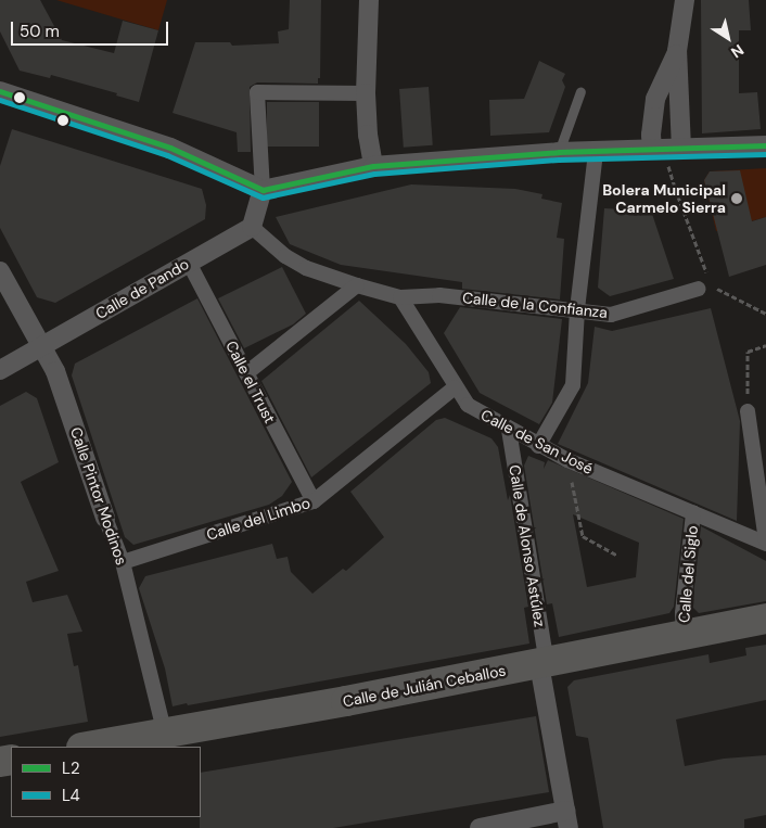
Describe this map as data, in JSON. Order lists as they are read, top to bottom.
{
  "streets": {
    "highway": ["Calle de Julián Ceballos"],
    "street": [
      "Calle de Pando",
      "Calle de la Confianza",
      "Calle el Trust",
      "Calle de San José",
      "Calle Pintor Modinos",
      "Calle del Limbo",
      "Calle de Alonso Astúlez",
      "Calle del Siglo"
    ]
  },
  "crossings": [
    ["Calle de Pando", "Calle el Trust"],
    ["Calle de Pando", "Calle Pintor Modinos"],
    ["Calle de la Confianza", "Calle de San José"],
    ["Calle el Trust", "Calle del Limbo"],
    ["Calle de San José", "Calle del Limbo"],
    ["Calle de San José", "Calle de Alonso Astúlez"],
    ["Calle de San José", "Calle del Siglo"],
    ["Calle Pintor Modinos", "Calle del Limbo"],
    ["Calle Pintor Modinos", "Calle de Julián Ceballos"],
    ["Calle de Alonso Astúlez", "Calle de Julián Ceballos"],
    ["Calle del Siglo", "Calle de Julián Ceballos"]
  ],
  "places": ["Bolera Municipal Carmelo Sierra"],
  "lines": ["transit line L2", "transit line L4"],
  "legend": ["L2", "L4"],
  "scale_bar": "50 m",
  "north": "bottom right"
}
